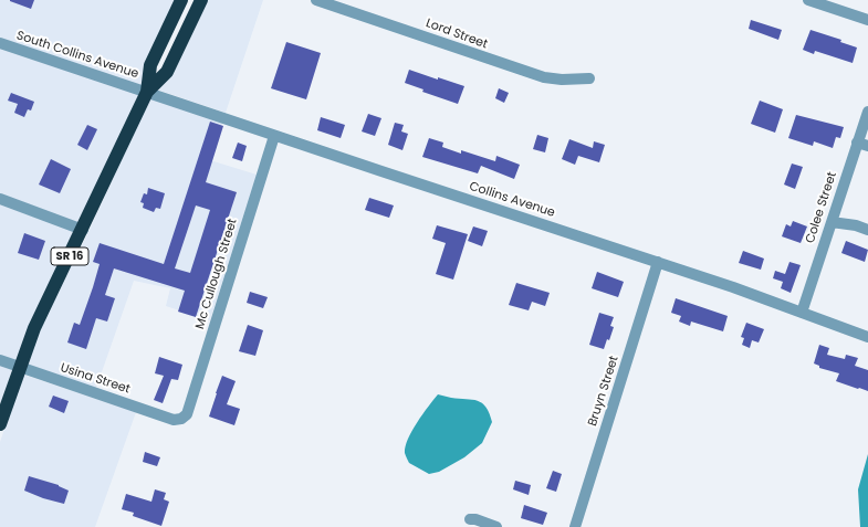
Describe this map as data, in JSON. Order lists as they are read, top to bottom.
{
  "streets": {
    "highway": ["SR 16"],
    "street": [
      "Lord Street",
      "South Collins Avenue",
      "Collins Avenue",
      "Colee Street",
      "Mc Cullough Street",
      "Usina Street",
      "Bruyn Street"
    ]
  },
  "crossings": [
    ["South Collins Avenue", "Collins Avenue"],
    ["South Collins Avenue", "SR 16"],
    ["Collins Avenue", "Colee Street"],
    ["Collins Avenue", "SR 16"],
    ["Collins Avenue", "Mc Cullough Street"],
    ["Collins Avenue", "Bruyn Street"],
    ["SR 16", "Usina Street"],
    ["Mc Cullough Street", "Usina Street"]
  ]
}
